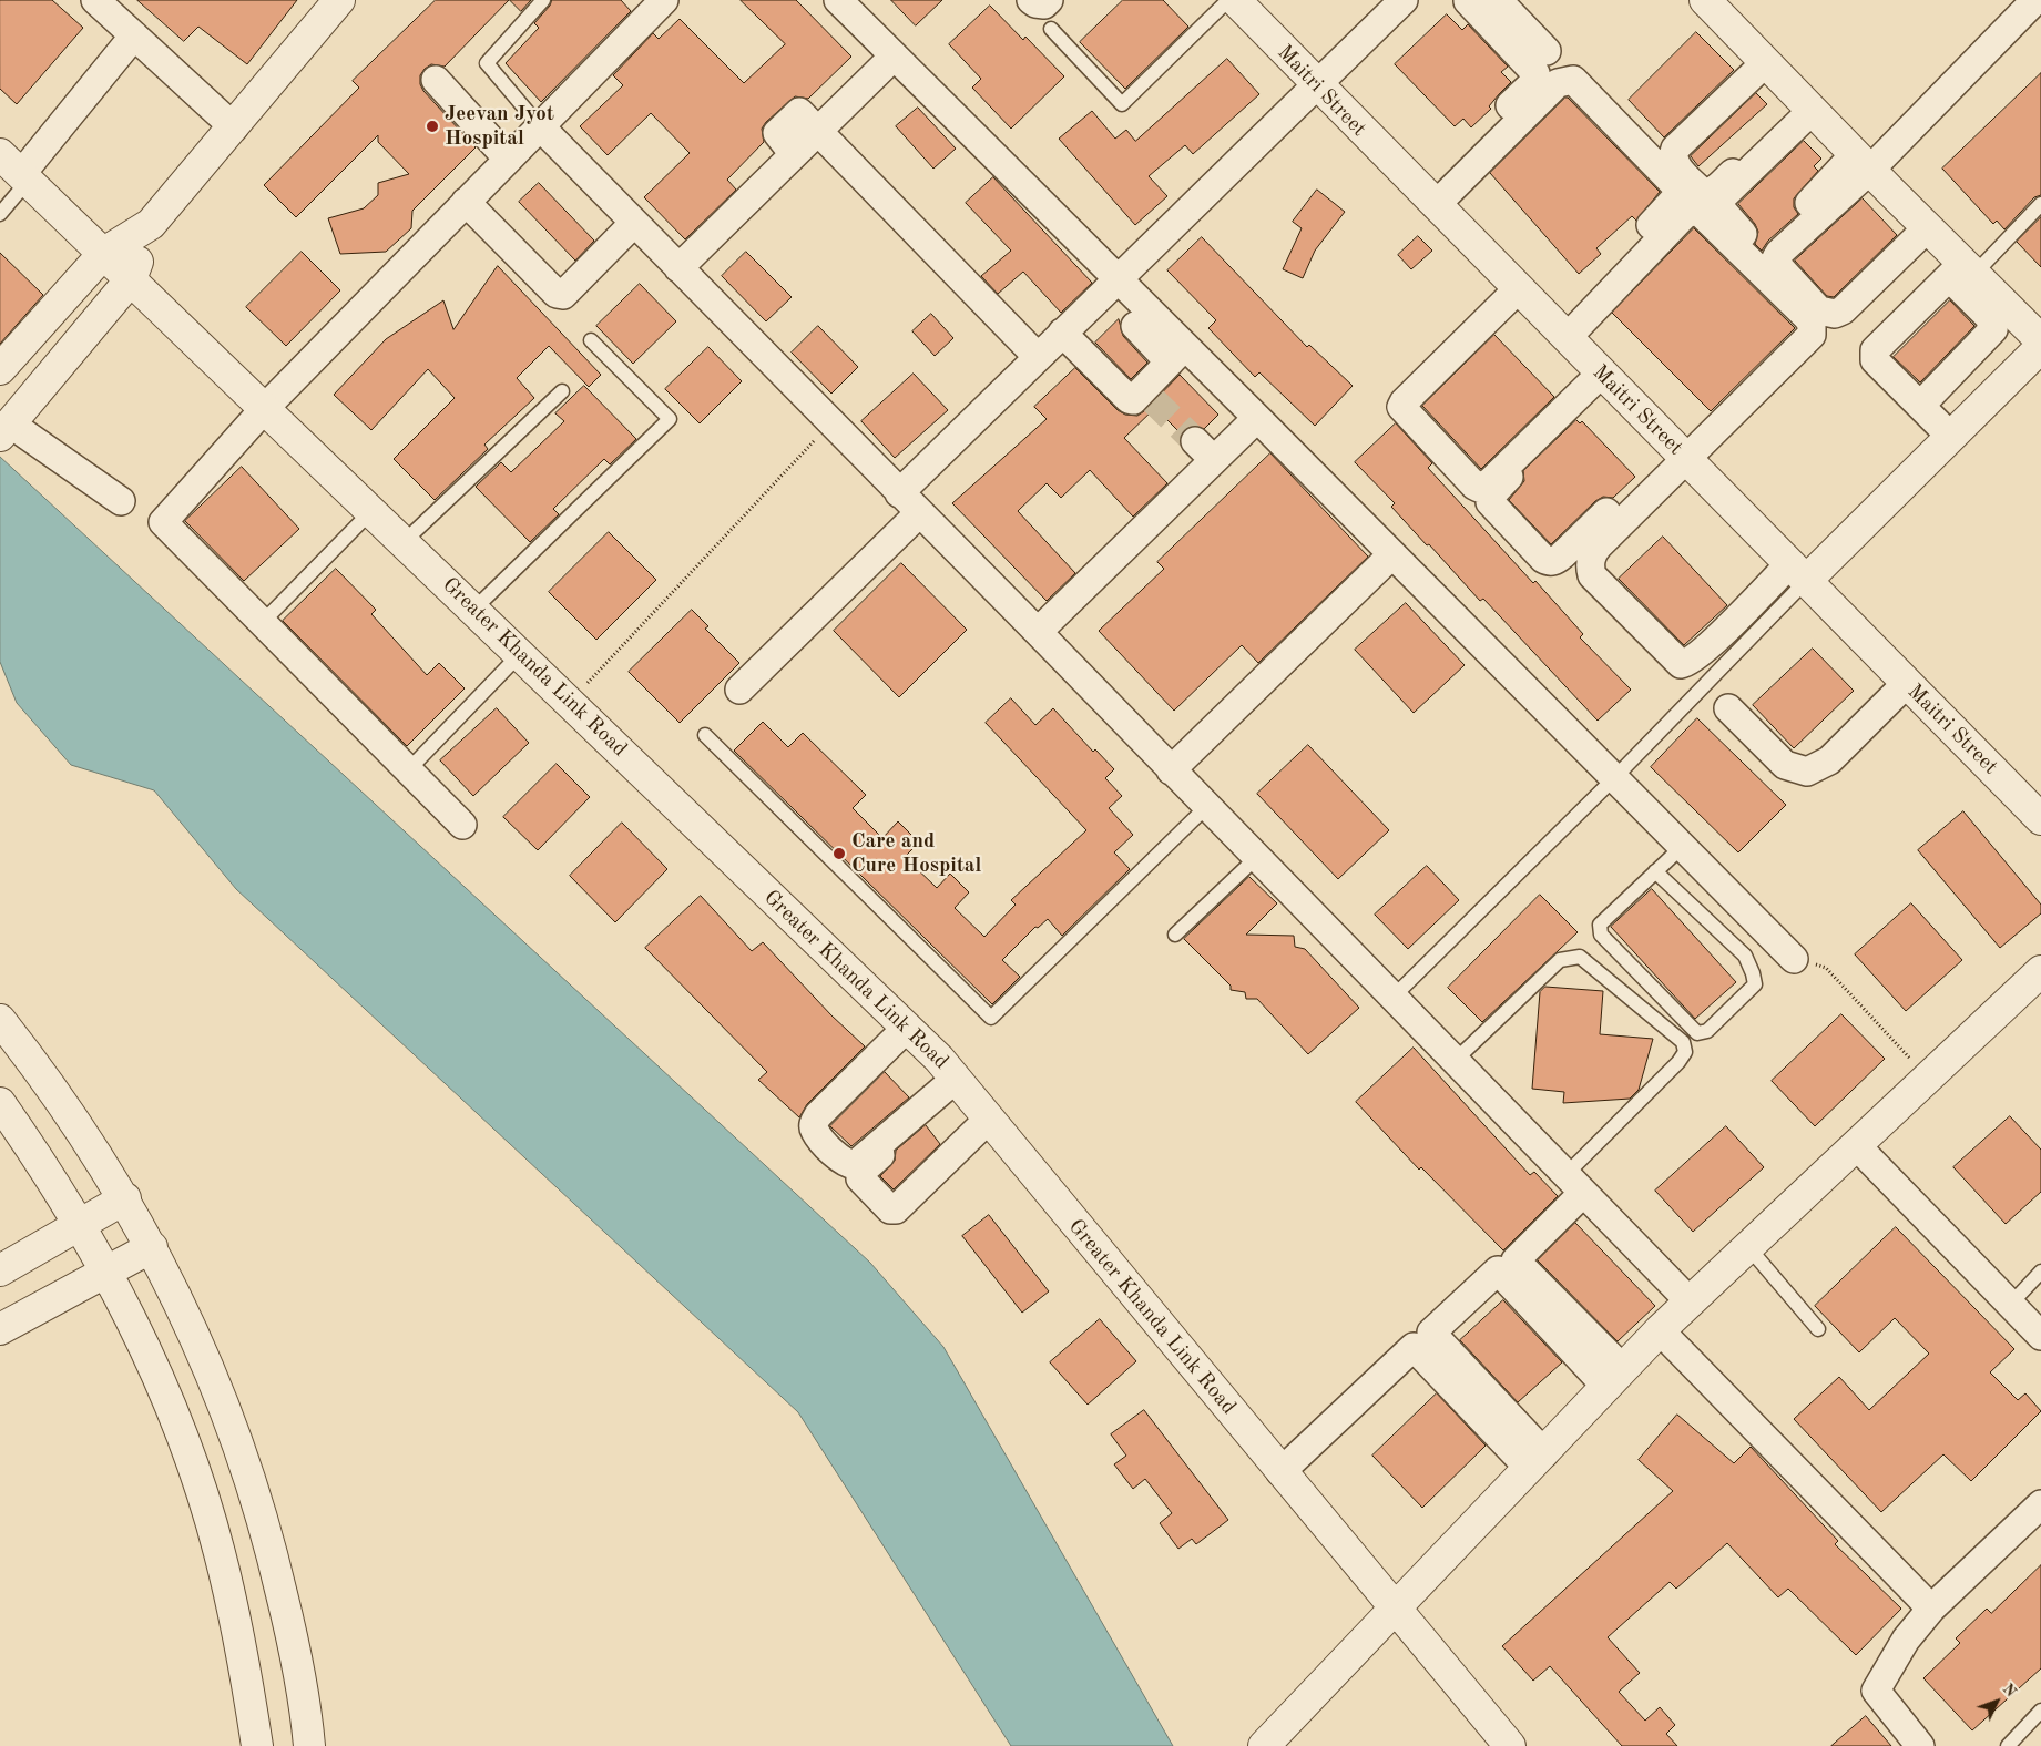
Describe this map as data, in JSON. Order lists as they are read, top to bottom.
{
  "streets": {
    "street": ["Maitri Street", "Greater Khanda Link Road"]
  },
  "places": ["Jeevan Jyot Hospital", "Care and Cure Hospital"],
  "north": "top right"
}
